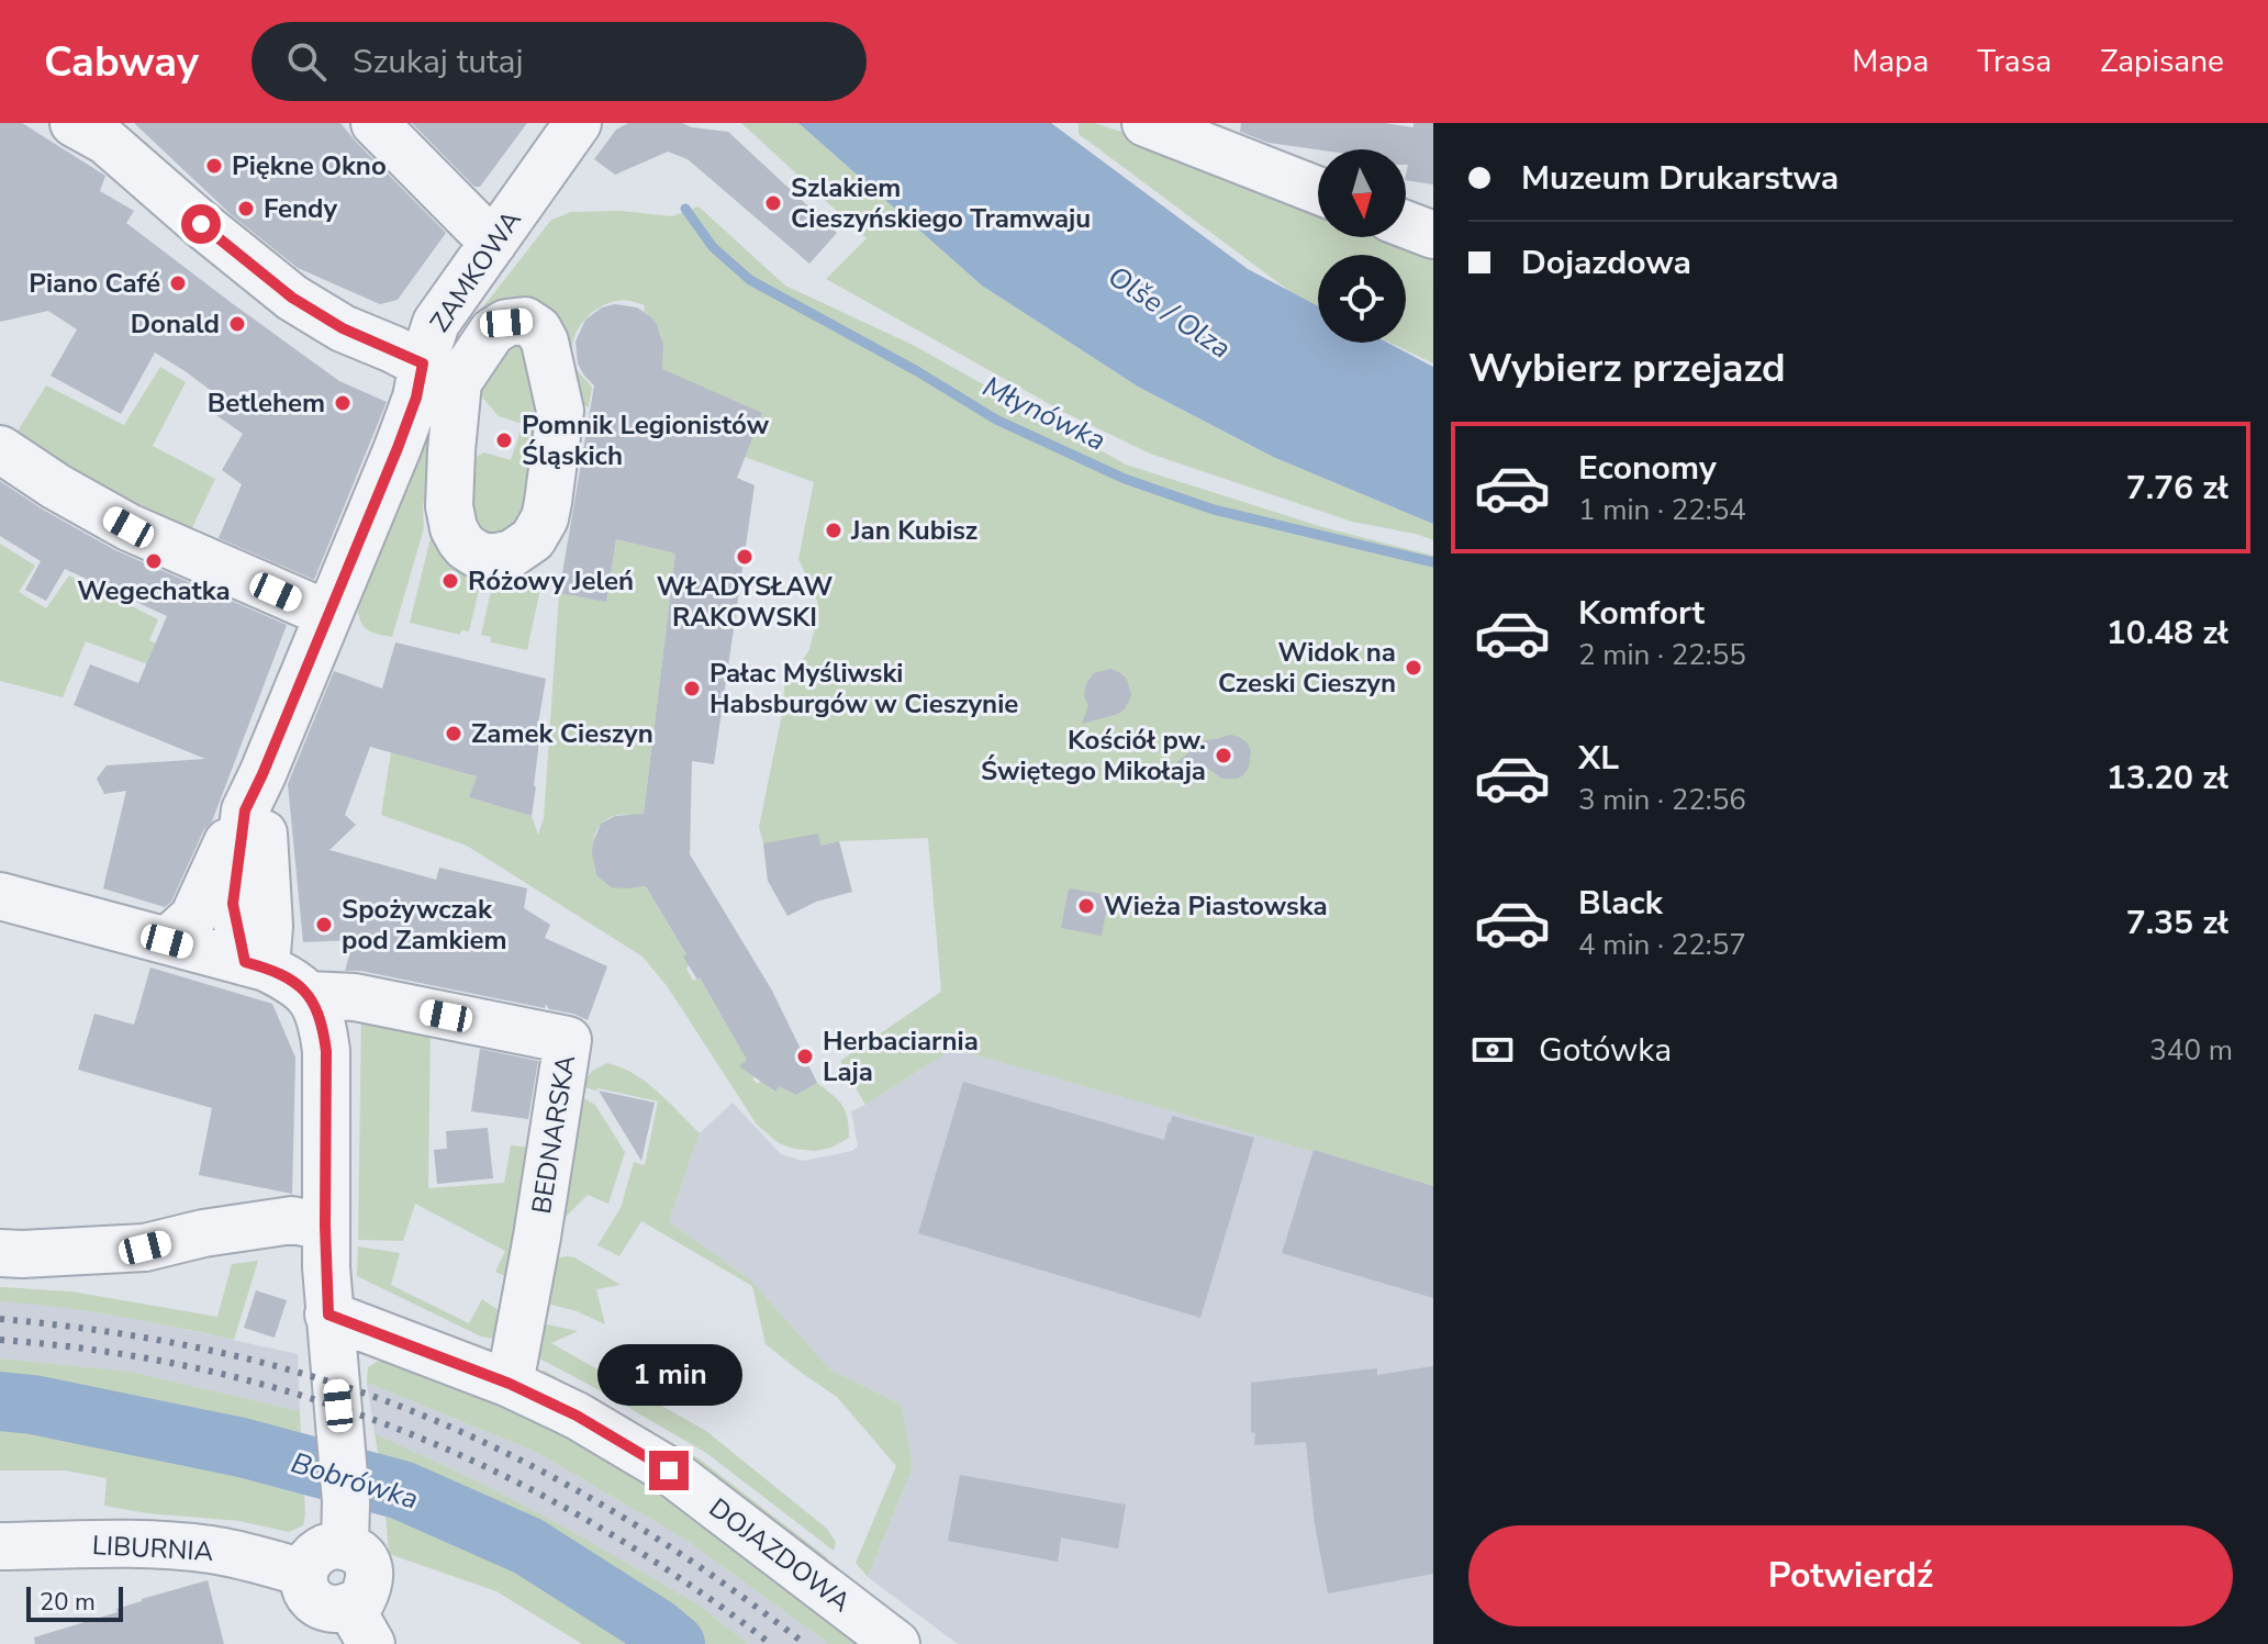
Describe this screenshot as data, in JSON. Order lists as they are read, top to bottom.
{
  "streets": {
    "street": [
      "ZAMKOWA",
      "BEDNARSKA",
      "LIBURNIA",
      "DOJAZDOWA"
    ]
  },
  "crossings": [
    ["BEDNARSKA", "DOJAZDOWA"]
  ],
  "water": ["Olše / Olza", "Młynówka", "Bobrówka"],
  "places": [
    "Piękne Okno",
    "Szlakiem Cieszyńskiego Tramwaju",
    "Fendy",
    "Piano Café",
    "Donald",
    "Betlehem",
    "Pomnik Legionistów Śląskich",
    "Jan Kubisz",
    "WŁADYSŁAW RAKOWSKI",
    "Wegechatka",
    "Różowy Jeleń",
    "Widok na Czeski Cieszyn",
    "Pałac Myśliwski Habsburgów w Cieszynie",
    "Zamek Cieszyn",
    "Kościół pw. Świętego Mikołaja",
    "Wieża Piastowska",
    "Spożywczak pod Zamkiem",
    "Herbaciarnia Laja"
  ],
  "scale_bar": "20 m",
  "north": "bottom",
  "page": {
    "header": "Cabway",
    "search": "Szukaj tutaj",
    "nav": ["Mapa", "Trasa", "Zapisane"],
    "banner": ["Muzeum Drukarstwa", "Dojazdowa"],
    "heading": "Wybierz przejazd",
    "list": [
      {
        "name": "Economy",
        "note": "1 min · 22:54",
        "value": "7.76 zł"
      },
      {
        "name": "Komfort",
        "note": "2 min · 22:55",
        "value": "10.48 zł"
      },
      {
        "name": "XL",
        "note": "3 min · 22:56",
        "value": "13.20 zł"
      },
      {
        "name": "Black",
        "note": "4 min · 22:57",
        "value": "7.35 zł"
      }
    ],
    "pay": ["Gotówka", "340 m"],
    "bubble": "1 min",
    "buttons": "Potwierdź",
    "scale": "20 m"
  }
}
